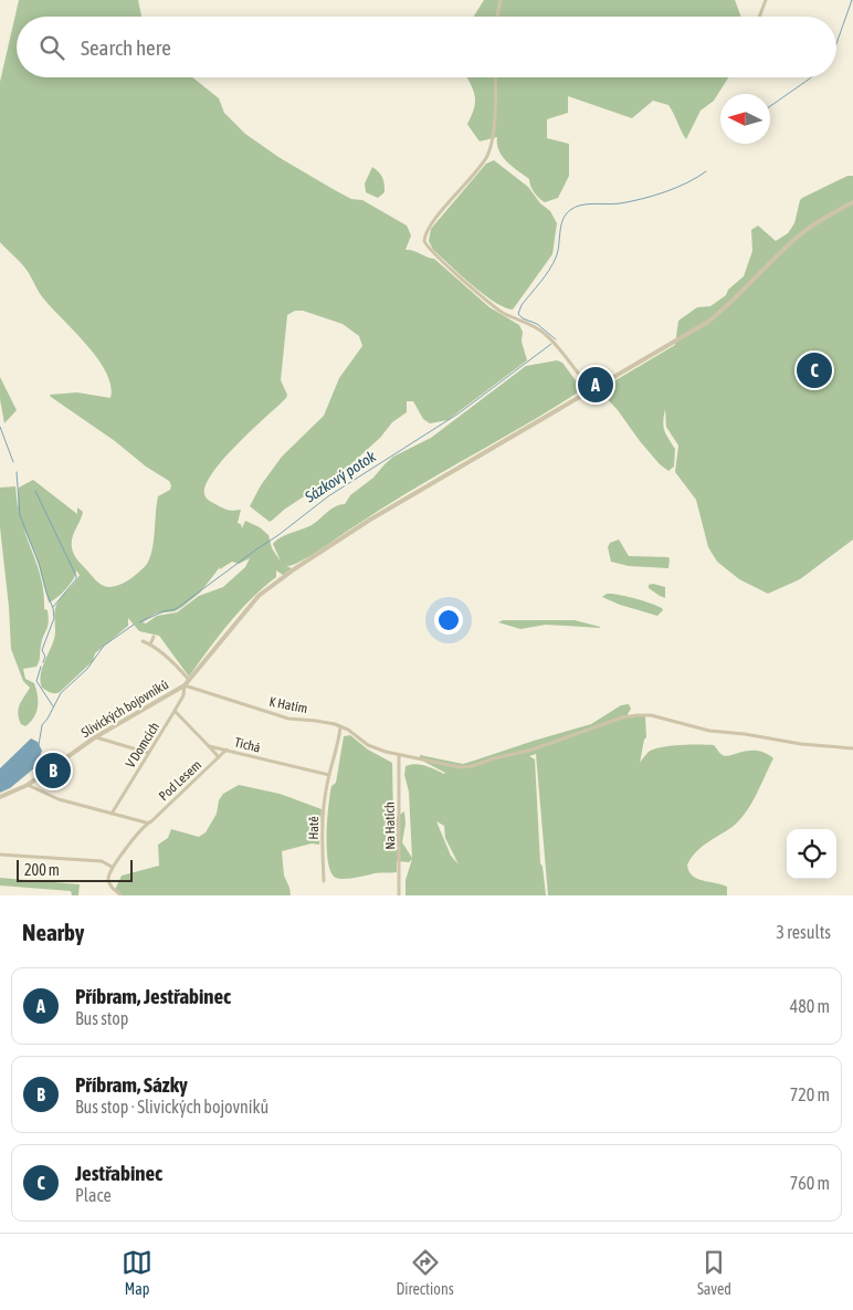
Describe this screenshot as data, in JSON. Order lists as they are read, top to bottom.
{
  "streets": {
    "street": [
      "K Hatím",
      "Slivických bojovníků",
      "V Domcích",
      "Tichá",
      "Pod Lesem",
      "Na Hatích",
      "Hatě"
    ]
  },
  "crossings": [
    ["K Hatím", "Slivických bojovníků"],
    ["K Hatím", "V Domcích"],
    ["K Hatím", "Na Hatích"],
    ["Slivických bojovníků", "V Domcích"],
    ["Tichá", "Pod Lesem"],
    ["Tichá", "Hatě"]
  ],
  "water": ["Sázkový potok"],
  "scale_bar": "200 m",
  "north": "left",
  "page": {
    "search": "Search here",
    "pins": ["C", "A", "B"],
    "scale": "200 m",
    "heading": ["Nearby", "3 results"],
    "list": [
      {
        "mark": "A",
        "name": "Příbram, Jestřabinec",
        "note": "Bus stop",
        "value": "480 m"
      },
      {
        "mark": "B",
        "name": "Příbram, Sázky",
        "note": "Bus stop · Slivických bojovníků",
        "value": "720 m"
      },
      {
        "mark": "C",
        "name": "Jestřabinec",
        "note": "Place",
        "value": "760 m"
      }
    ],
    "nav": ["Map", "Directions", "Saved"]
  }
}
